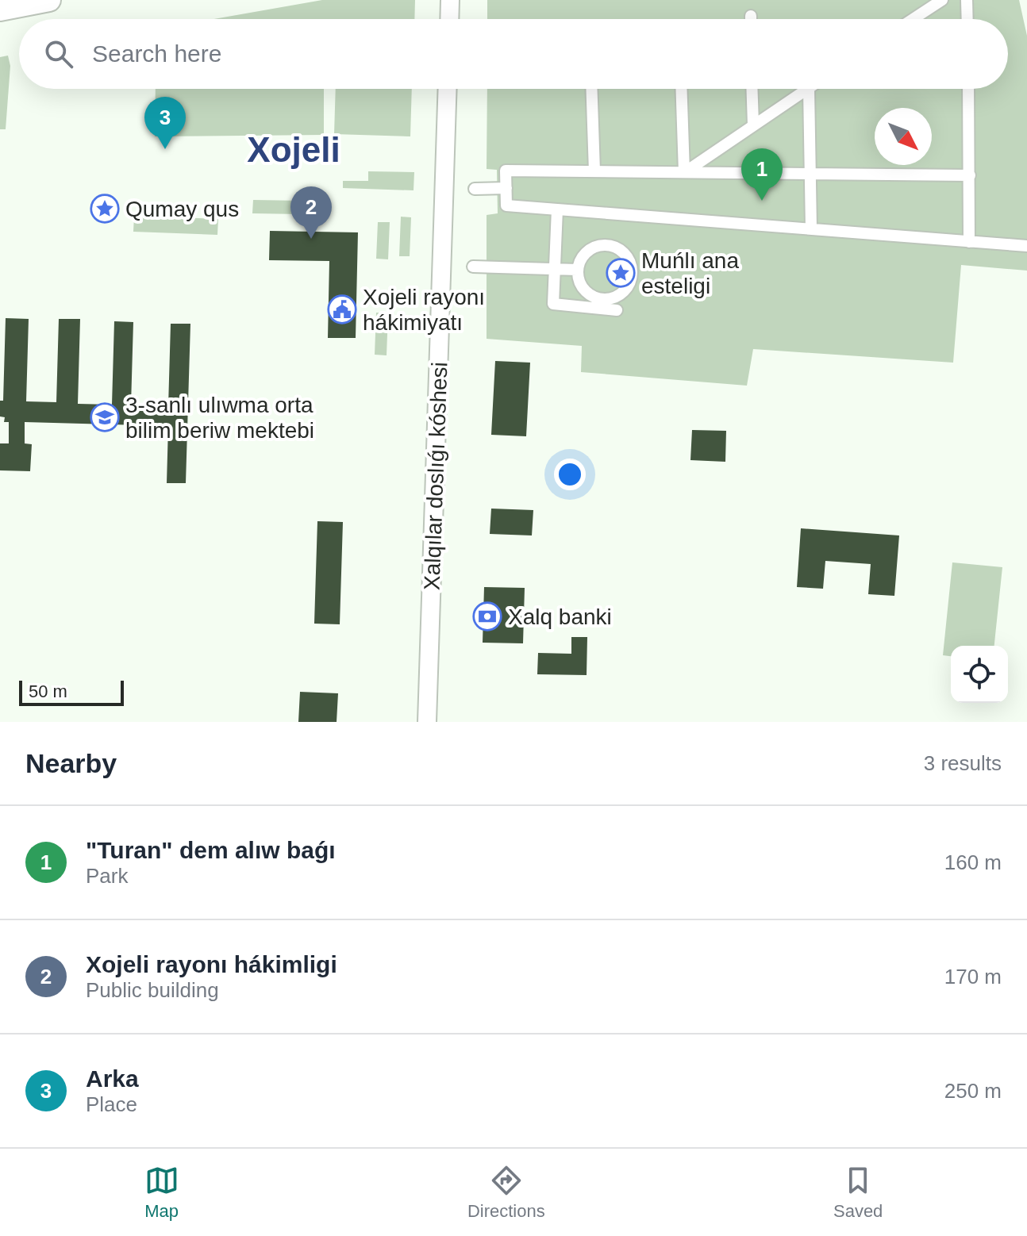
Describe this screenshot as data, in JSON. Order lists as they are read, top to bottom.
{
  "streets": {
    "street": ["Xalqılar doslıǵı kóshesi"]
  },
  "districts": ["Xojeli"],
  "places": {
    "place": ["Qumay qus", "Muńlı ana esteligi"],
    "public building": ["Xojeli rayonı hákimiyatı"],
    "school or university": ["3-sanlı ulıwma orta bilim beriw mektebi"],
    "bank": ["Xalq banki"]
  },
  "scale_bar": "50 m",
  "north": "bottom right",
  "page": {
    "search": "Search here",
    "pins": ["3", "1", "2"],
    "scale": "50 m",
    "heading": ["Nearby", "3 results"],
    "list": [
      {
        "mark": "1",
        "name": "\"Turan\" dem alıw baǵı",
        "note": "Park",
        "value": "160 m"
      },
      {
        "mark": "2",
        "name": "Xojeli rayonı hákimligi",
        "note": "Public building",
        "value": "170 m"
      },
      {
        "mark": "3",
        "name": "Arka",
        "note": "Place",
        "value": "250 m"
      }
    ],
    "nav": ["Map", "Directions", "Saved"]
  }
}
